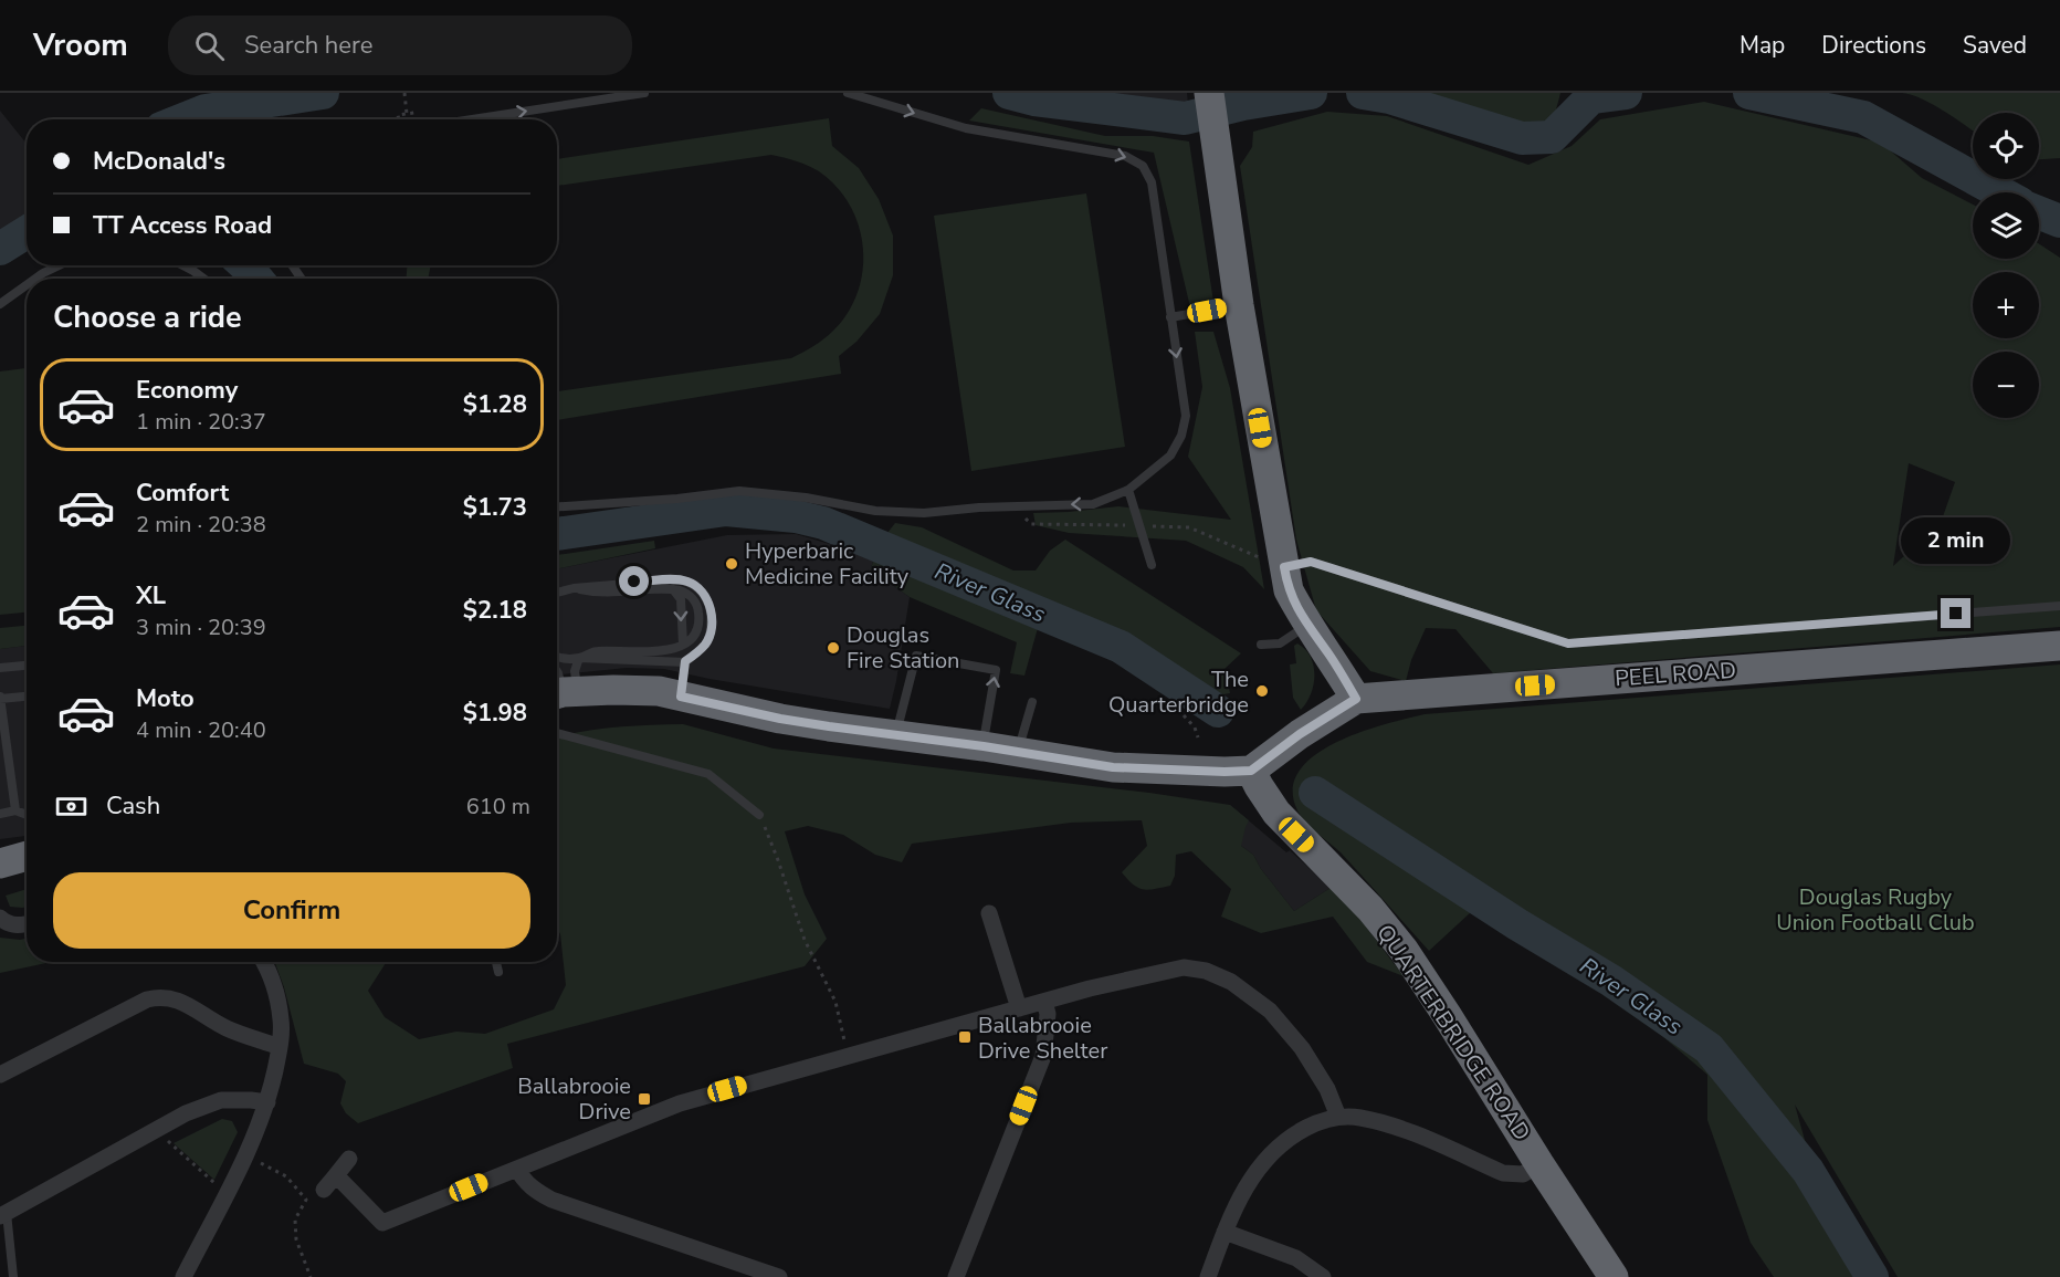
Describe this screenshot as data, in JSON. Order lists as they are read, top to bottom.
{
  "streets": {
    "highway": ["PEEL ROAD", "QUARTERBRIDGE ROAD"]
  },
  "crossings": [
    ["PEEL ROAD", "QUARTERBRIDGE ROAD"]
  ],
  "water": ["River Glass"],
  "parks": ["Douglas Rugby Union Football Club"],
  "places": {
    "other": ["Hyperbaric Medicine Facility", "Douglas Fire Station", "The Quarterbridge"],
    "transit": ["Ballabrooie Drive Shelter", "Ballabrooie Drive"]
  },
  "page": {
    "header": "Vroom",
    "search": "Search here",
    "nav": ["Map", "Directions", "Saved"],
    "map_buttons": ["+", "−"],
    "banner": ["McDonald's", "TT Access Road"],
    "heading": "Choose a ride",
    "list": [
      {
        "name": "Economy",
        "note": "1 min · 20:37",
        "value": "$1.28"
      },
      {
        "name": "Comfort",
        "note": "2 min · 20:38",
        "value": "$1.73"
      },
      {
        "name": "XL",
        "note": "3 min · 20:39",
        "value": "$2.18"
      },
      {
        "name": "Moto",
        "note": "4 min · 20:40",
        "value": "$1.98"
      }
    ],
    "bubble": "2 min",
    "pay": ["Cash", "610 m"],
    "buttons": "Confirm"
  }
}
